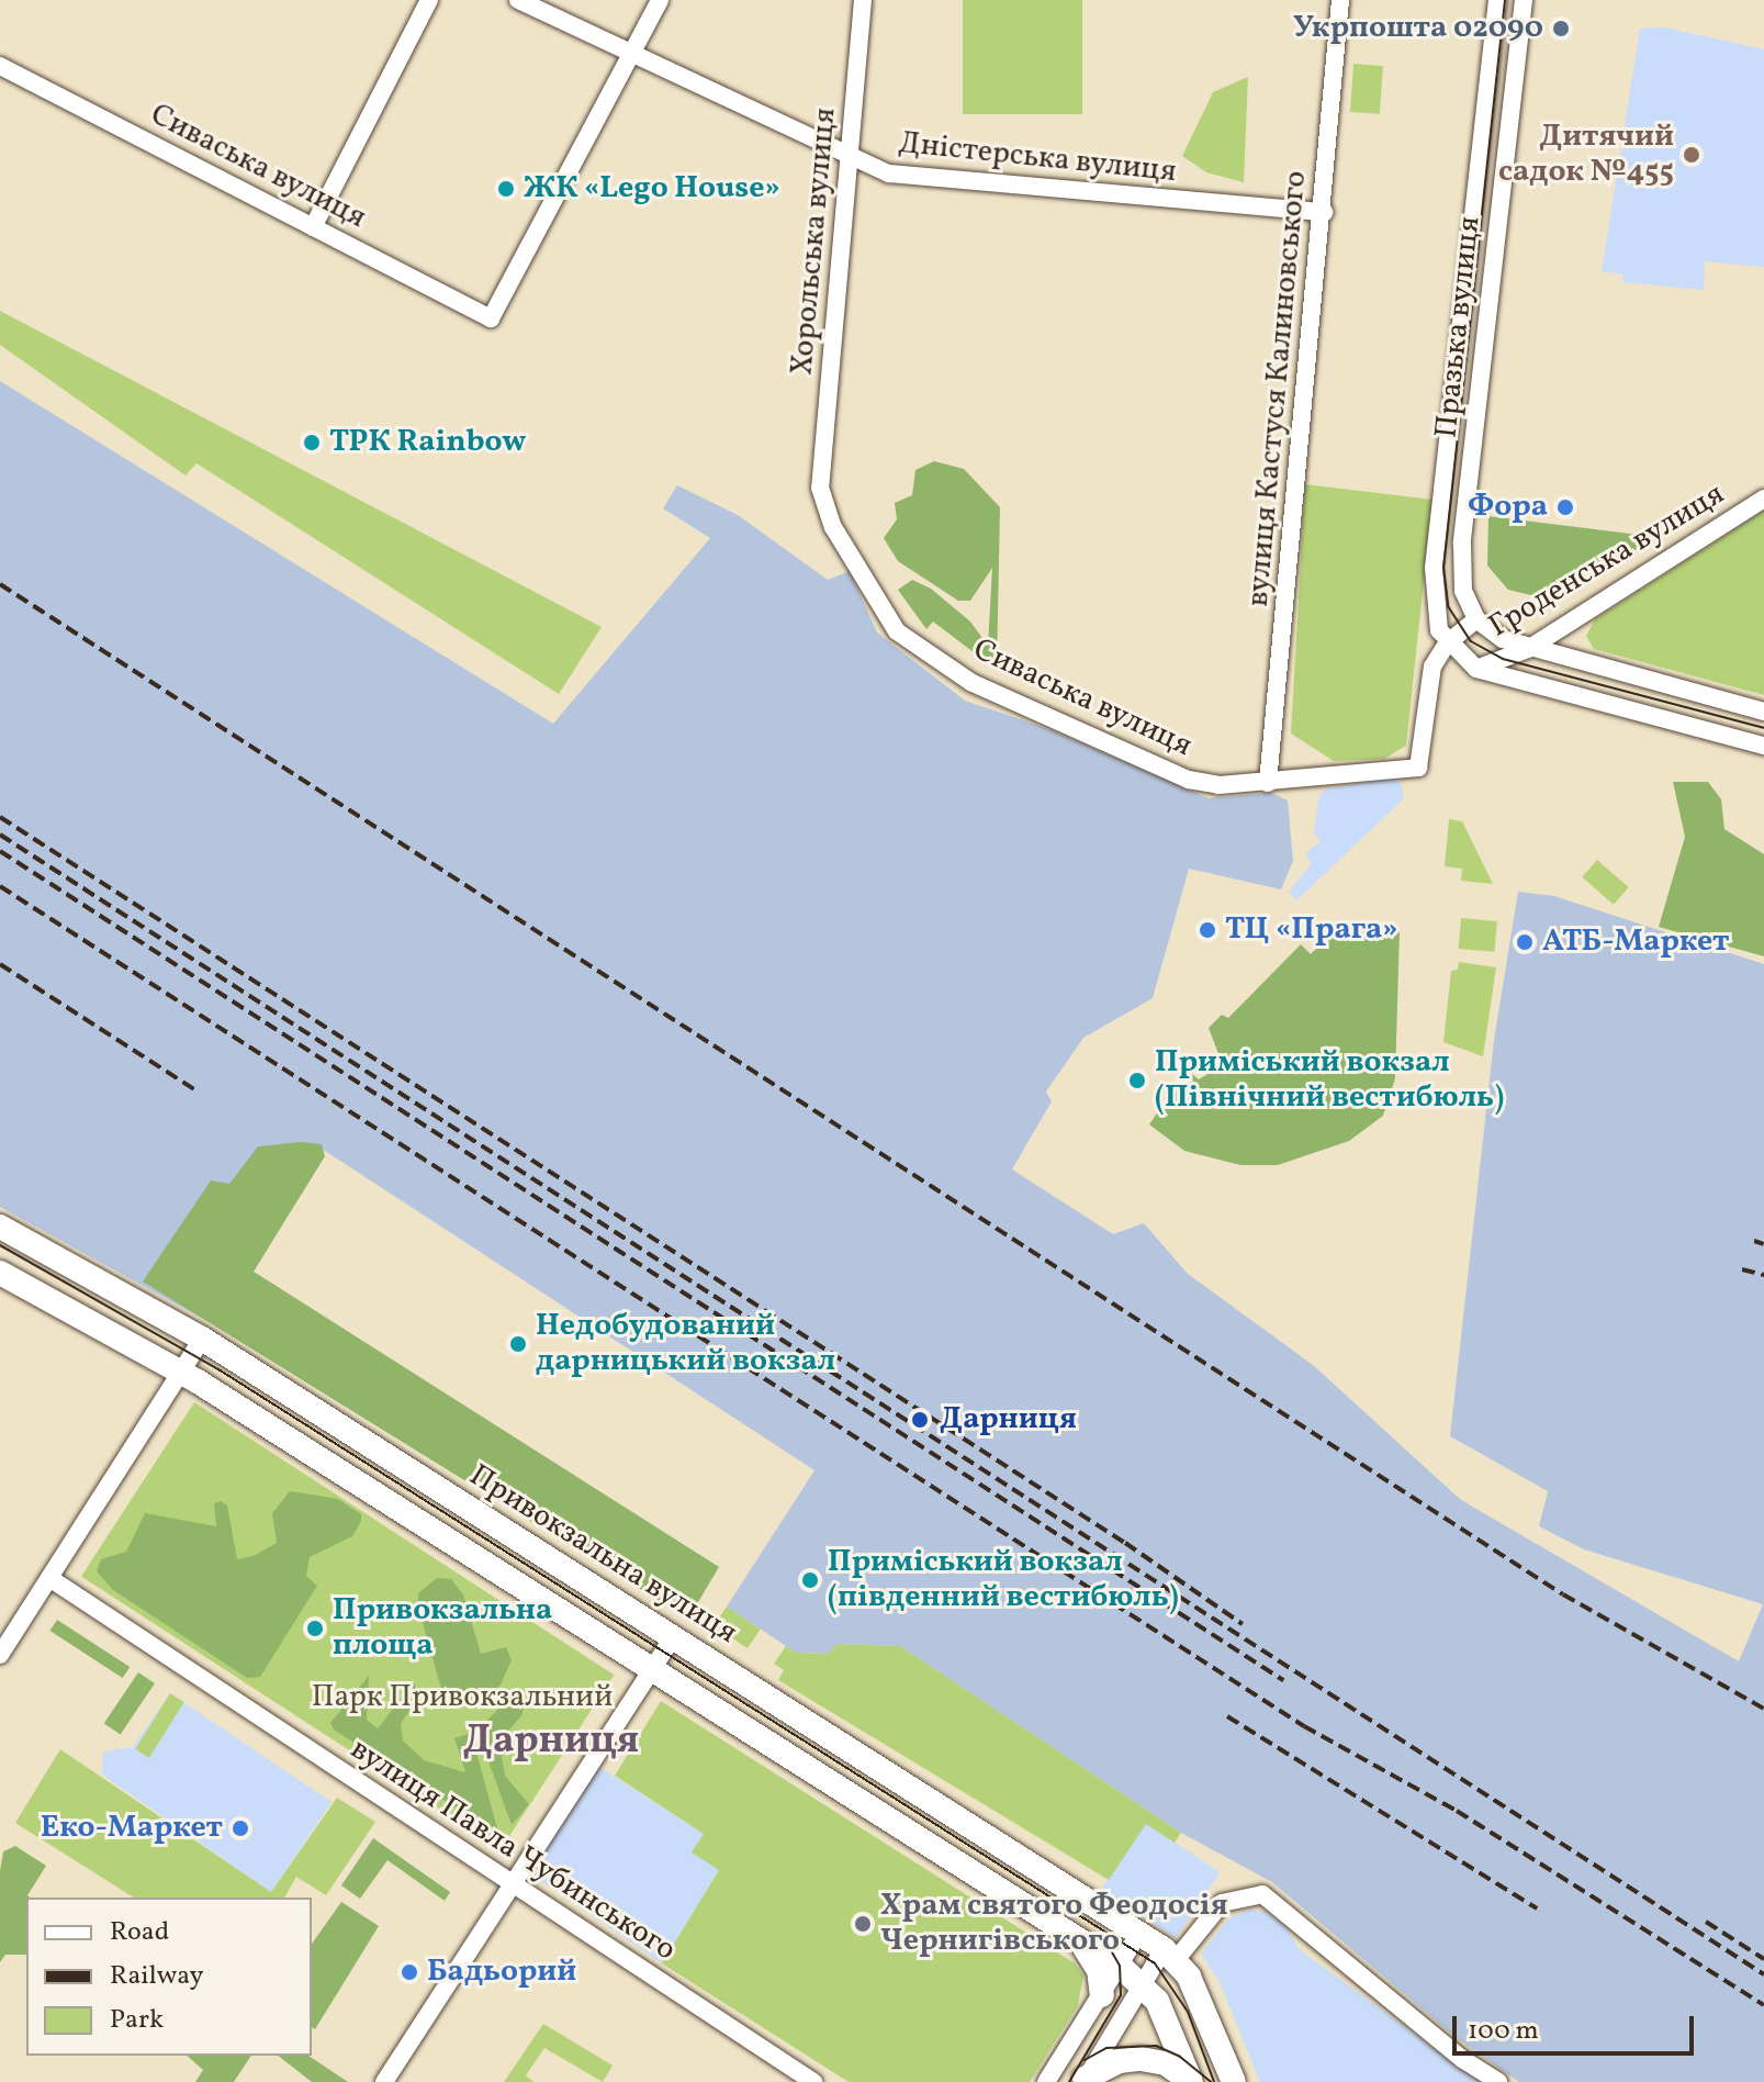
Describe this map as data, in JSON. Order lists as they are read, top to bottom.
{
  "streets": {
    "main road": ["Привокзальна вулиця"],
    "street": [
      "Дністерська вулиця",
      "Сиваська вулиця",
      "Хорольська вулиця",
      "Празька вулиця",
      "вулиця Кастуся Калиновського",
      "Гроденська вулиця",
      "вулиця Павла Чубинського"
    ]
  },
  "crossings": [
    ["Дністерська вулиця", "Сиваська вулиця"],
    ["Дністерська вулиця", "Хорольська вулиця"],
    ["Дністерська вулиця", "вулиця Кастуся Калиновського"],
    ["Сиваська вулиця", "Хорольська вулиця"],
    ["Сиваська вулиця", "Празька вулиця"],
    ["Сиваська вулиця", "вулиця Кастуся Калиновського"]
  ],
  "districts": ["Дарниця"],
  "parks": ["Парк Привокзальний"],
  "places": [
    "Укрпошта 02090",
    "Дитячий садок №455",
    "ЖК «Lego House»",
    "ТРК Rainbow",
    "Фора",
    "ТЦ «Прага»",
    "АТБ-Маркет",
    "Приміський вокзал (Північний вестибюль)",
    "Недобудований дарницький вокзал",
    "Дарниця",
    "Приміський вокзал (південний вестибюль)",
    "Привокзальна площа",
    "Еко-Маркет",
    "Храм святого Феодосія Чернигівського",
    "Бадьорий"
  ],
  "legend": ["Road", "Railway", "Park"],
  "scale_bar": "100 m"
}
